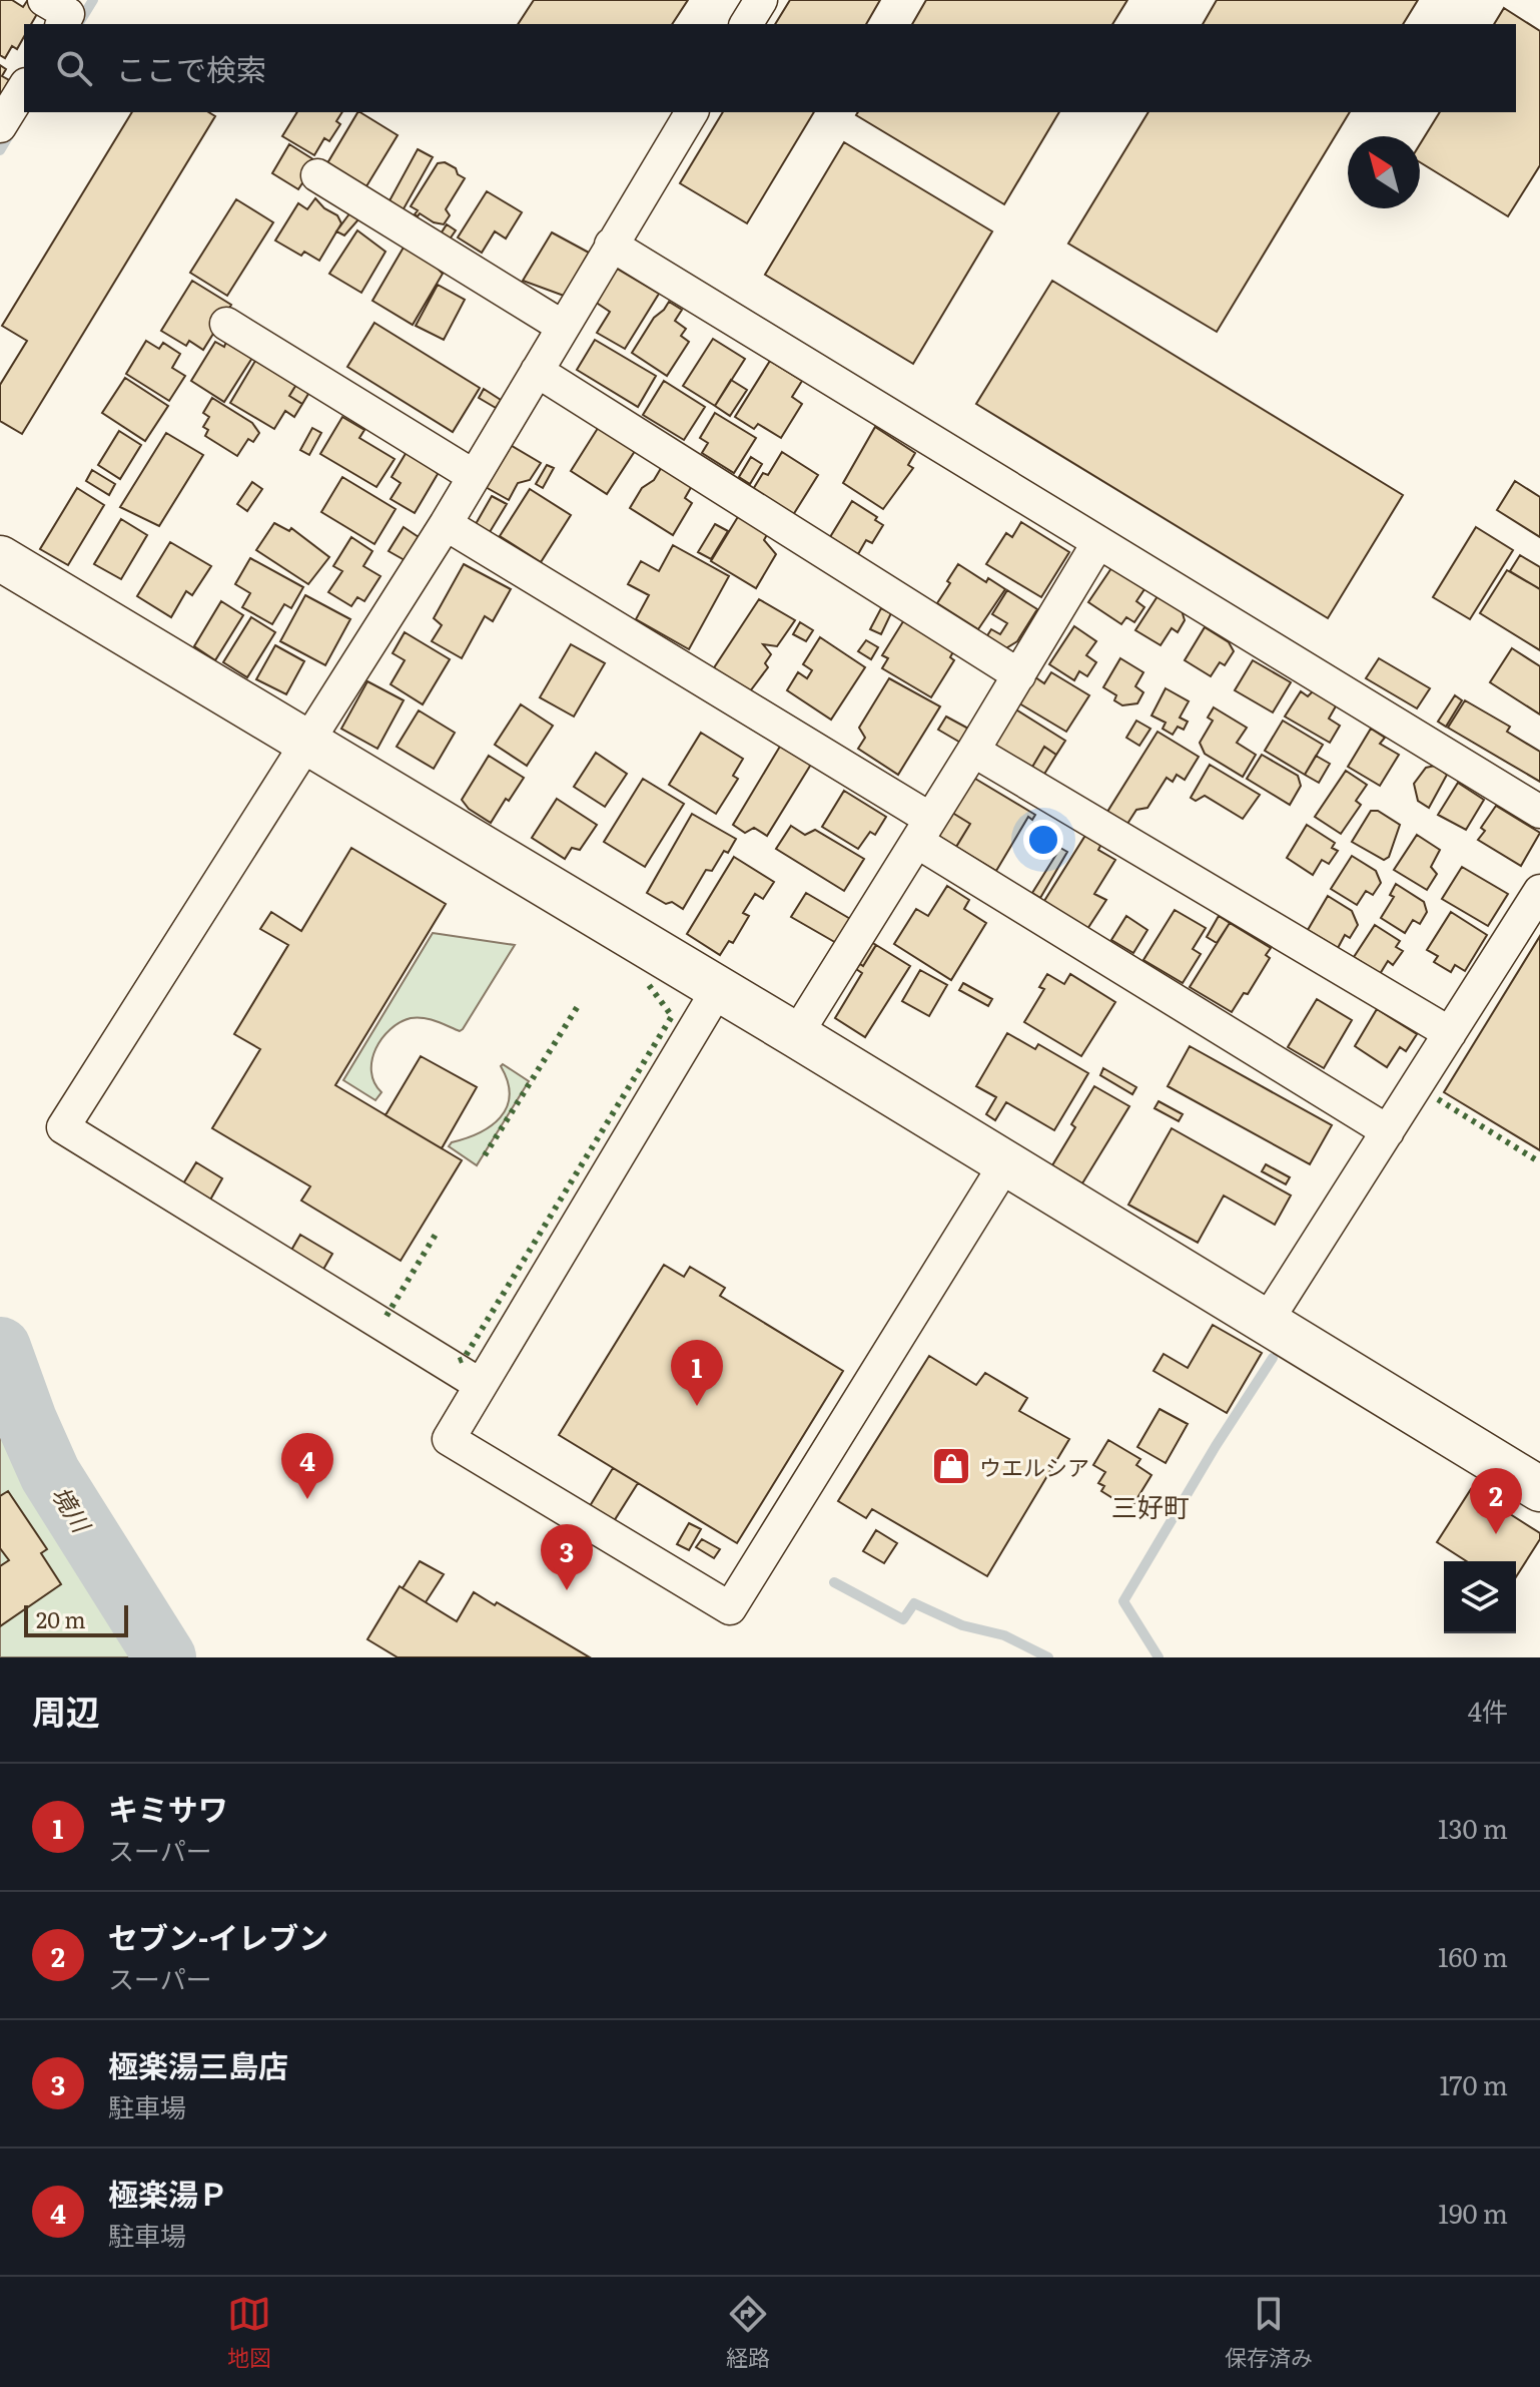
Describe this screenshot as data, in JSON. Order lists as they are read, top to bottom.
{
  "districts": ["三好町"],
  "water": ["境川"],
  "places": {
    "shop": ["ウエルシア"]
  },
  "scale_bar": "20 m",
  "north": "top left",
  "page": {
    "search": "ここで検索",
    "pins": [
      "1",
      "4",
      "2",
      "3"
    ],
    "scale": "20 m",
    "heading": ["周辺", "4件"],
    "list": [
      {
        "mark": "1",
        "name": "キミサワ",
        "note": "スーパー",
        "value": "130 m"
      },
      {
        "mark": "2",
        "name": "セブン-イレブン",
        "note": "スーパー",
        "value": "160 m"
      },
      {
        "mark": "3",
        "name": "極楽湯三島店",
        "note": "駐車場",
        "value": "170 m"
      },
      {
        "mark": "4",
        "name": "極楽湯Ｐ",
        "note": "駐車場",
        "value": "190 m"
      }
    ],
    "nav": ["地図", "経路", "保存済み"]
  }
}
